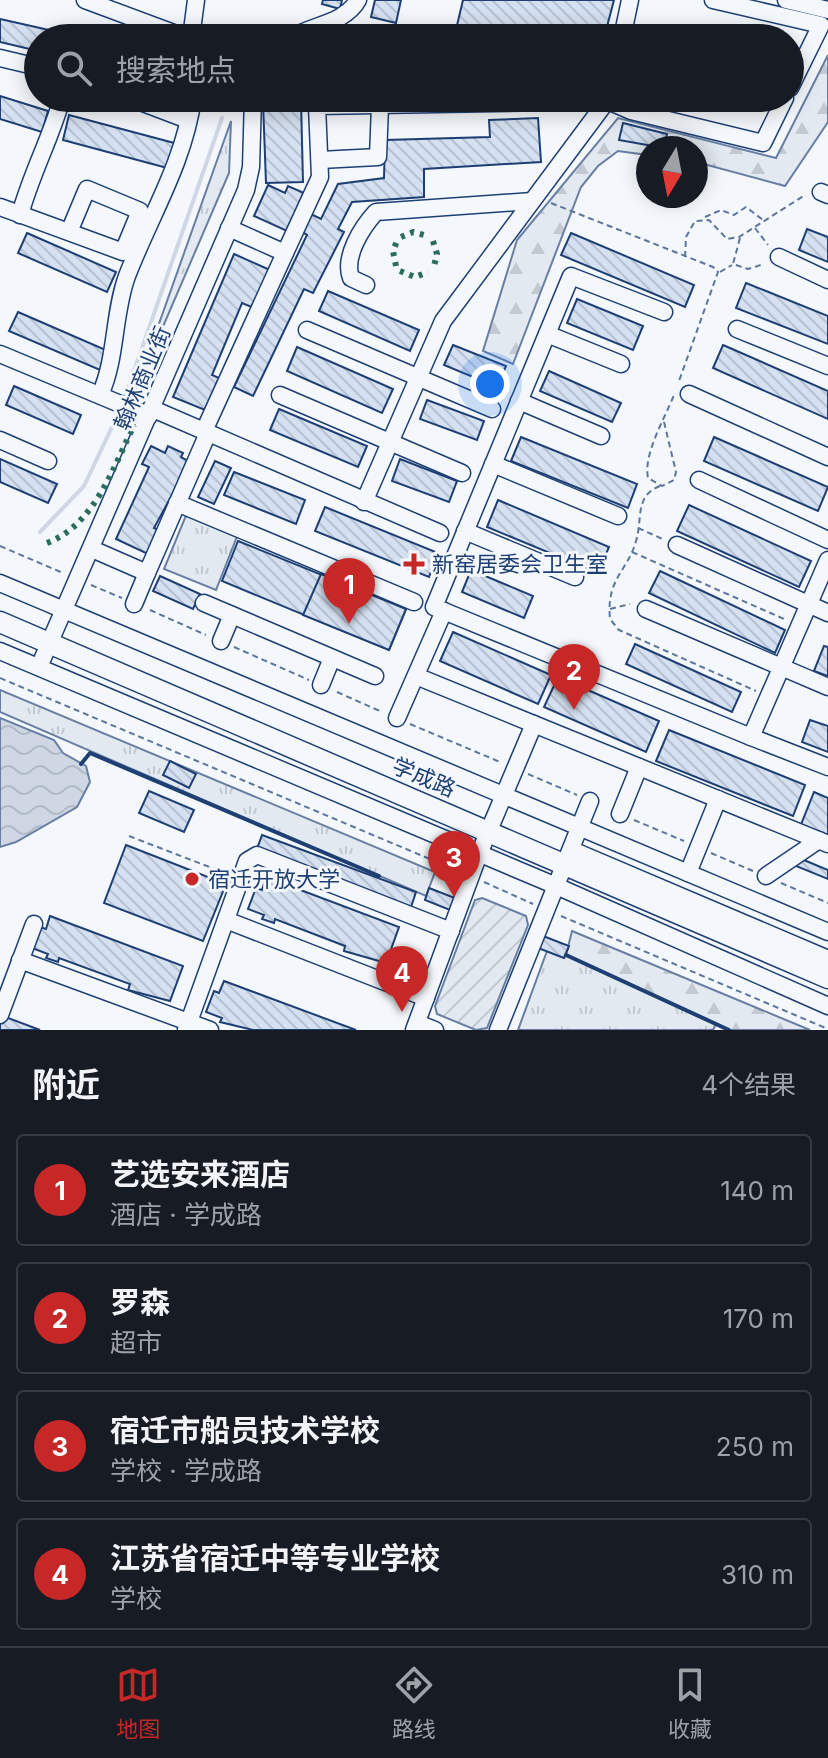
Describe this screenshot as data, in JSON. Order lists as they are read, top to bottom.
{
  "streets": {
    "main road": ["学成路"],
    "street": ["翰林商业街"]
  },
  "crossings": [
    ["翰林商业街", "学成路"]
  ],
  "places": {
    "health": ["新窑居委会卫生室"],
    "other": ["宿迁开放大学"]
  },
  "north": "bottom",
  "page": {
    "search": "搜索地点",
    "pins": [
      "1",
      "2",
      "3",
      "4"
    ],
    "heading": ["附近", "4个结果"],
    "list": [
      {
        "mark": "1",
        "name": "艺选安来酒店",
        "note": "酒店 · 学成路",
        "value": "140 m"
      },
      {
        "mark": "2",
        "name": "罗森",
        "note": "超市",
        "value": "170 m"
      },
      {
        "mark": "3",
        "name": "宿迁市船员技术学校",
        "note": "学校 · 学成路",
        "value": "250 m"
      },
      {
        "mark": "4",
        "name": "江苏省宿迁中等专业学校",
        "note": "学校",
        "value": "310 m"
      }
    ],
    "nav": ["地图", "路线", "收藏"]
  }
}
